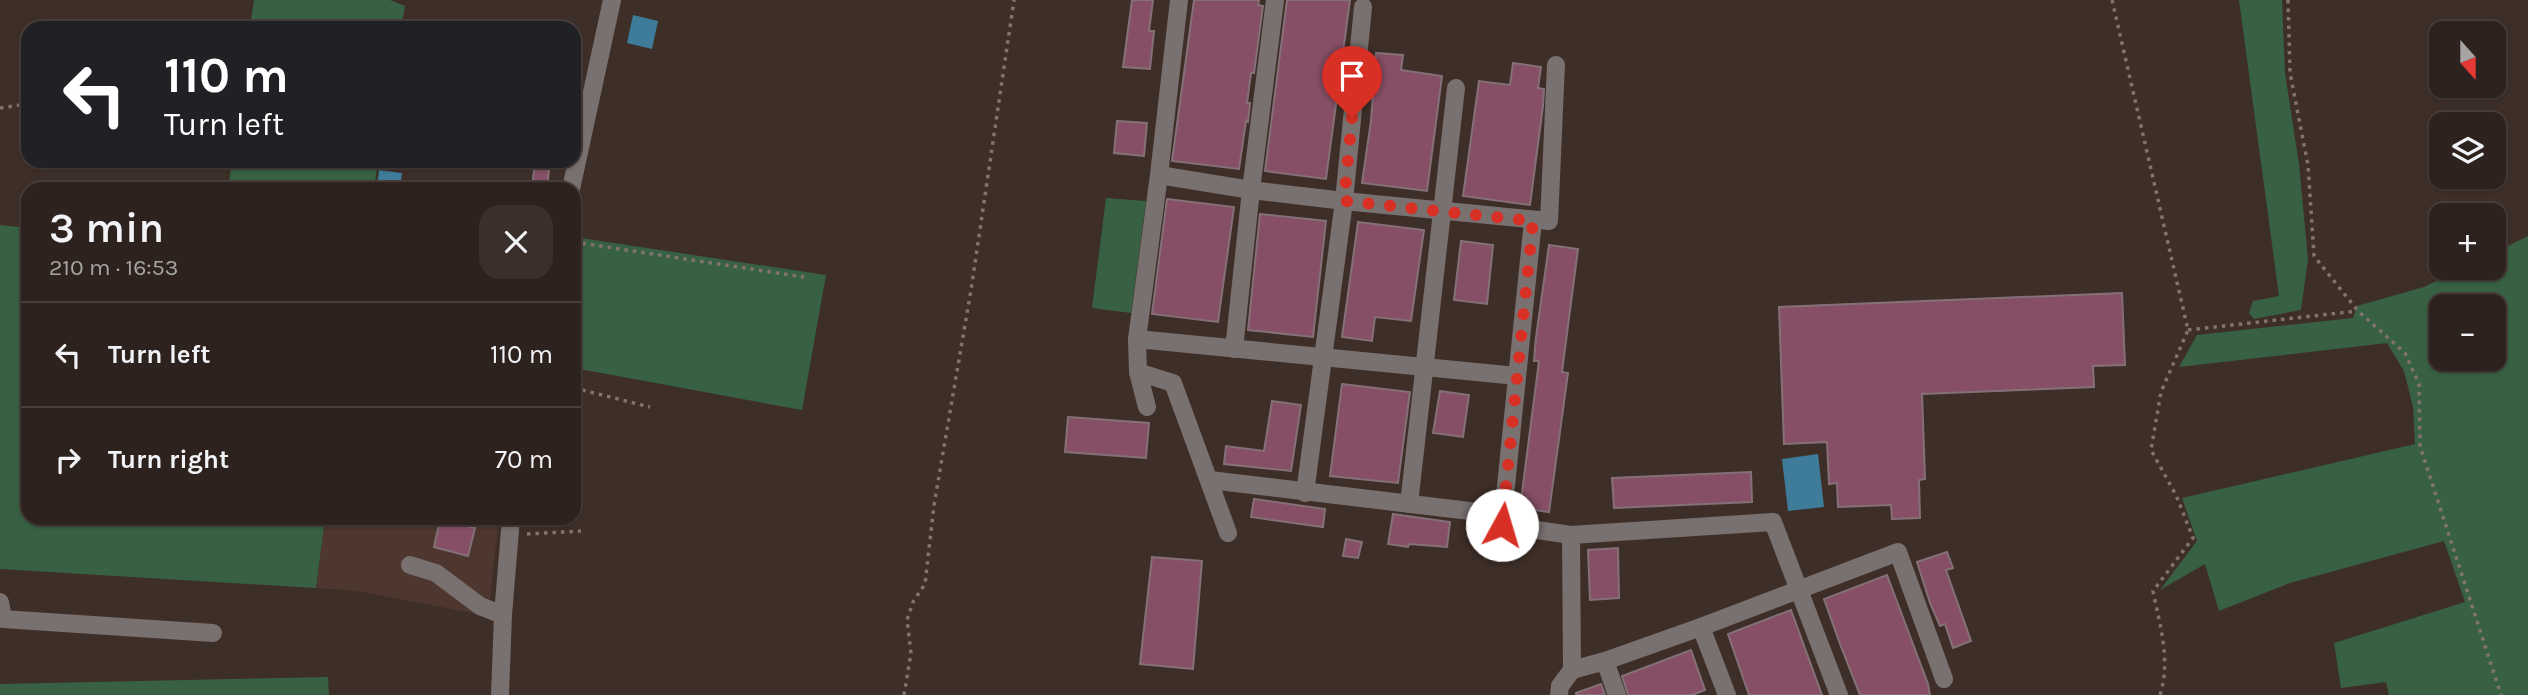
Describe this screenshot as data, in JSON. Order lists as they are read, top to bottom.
{
  "north": "bottom",
  "page": {
    "map_buttons": ["+", "−"],
    "turn": ["110 m", "Turn left"],
    "heading": ["3 min", "210 m · 16:53"],
    "list": [
      {
        "name": "Turn left",
        "value": "110 m"
      },
      {
        "name": "Turn right",
        "value": "70 m"
      }
    ]
  }
}
